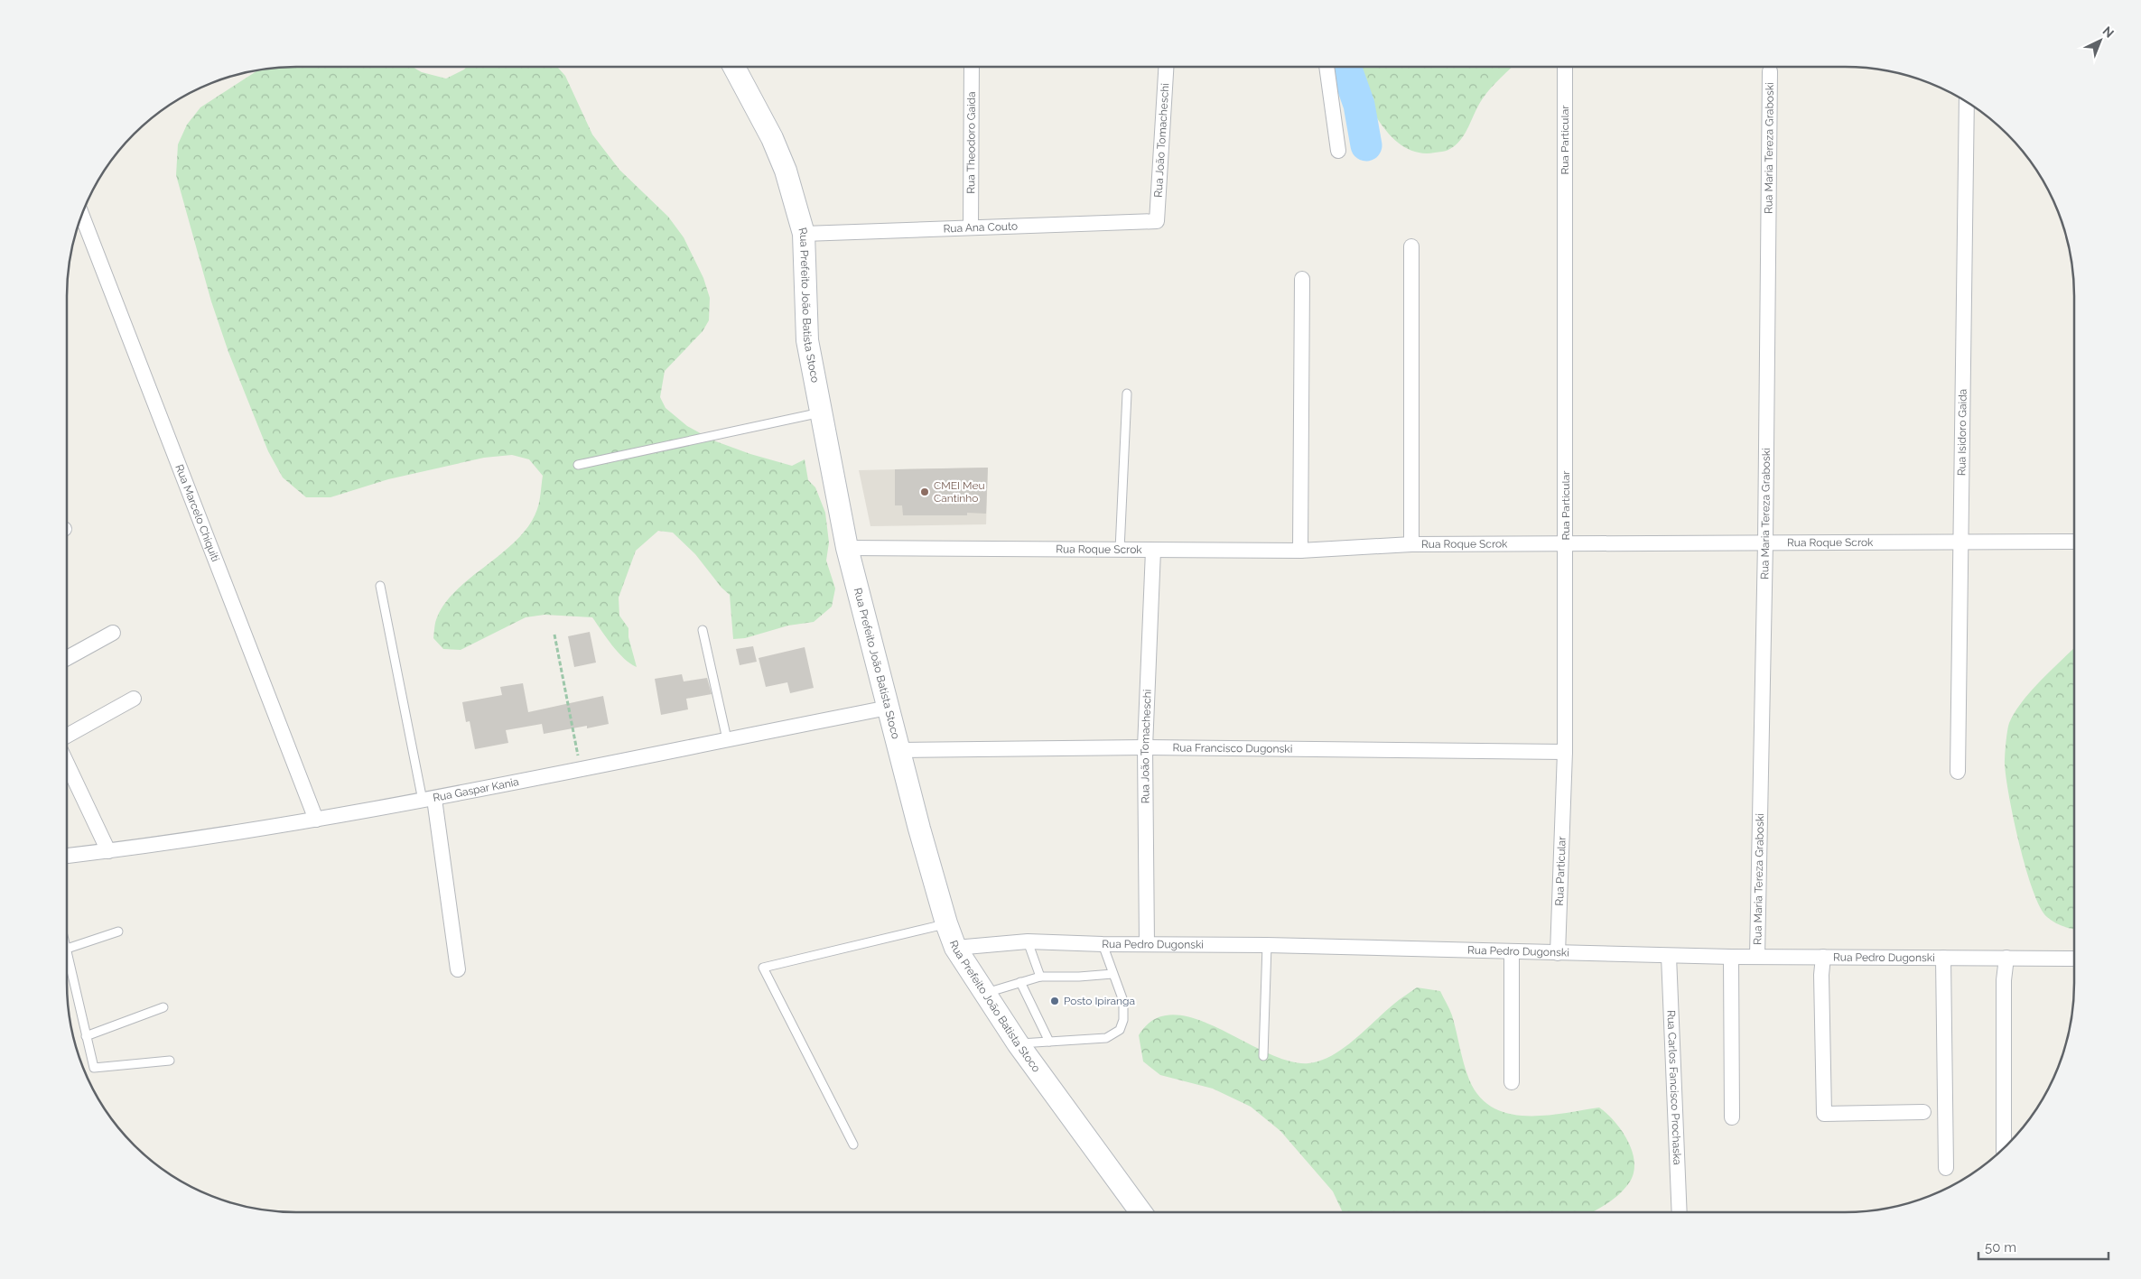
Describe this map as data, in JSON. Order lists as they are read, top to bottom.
{
  "streets": {
    "main road": ["Rua Prefeito João Batista Stoco"],
    "street": [
      "Rua João Tomacheschi",
      "Rua Particular",
      "Rua Theodoro Gaida",
      "Rua Maria Tereza Graboski",
      "Rua Ana Couto",
      "Rua Isidoro Gaida",
      "Rua Marcelo Chiquiti",
      "Rua Roque Scrok",
      "Rua Francisco Dugonski",
      "Rua Gaspar Kania",
      "Rua Pedro Dugonski",
      "Rua Carlos Fancisco Prochaska"
    ]
  },
  "crossings": [
    ["Rua João Tomacheschi", "Rua Ana Couto"],
    ["Rua João Tomacheschi", "Rua Roque Scrok"],
    ["Rua João Tomacheschi", "Rua Francisco Dugonski"],
    ["Rua João Tomacheschi", "Rua Pedro Dugonski"],
    ["Rua Particular", "Rua Roque Scrok"],
    ["Rua Particular", "Rua Francisco Dugonski"],
    ["Rua Particular", "Rua Pedro Dugonski"],
    ["Rua Theodoro Gaida", "Rua Ana Couto"],
    ["Rua Maria Tereza Graboski", "Rua Roque Scrok"],
    ["Rua Maria Tereza Graboski", "Rua Pedro Dugonski"],
    ["Rua Ana Couto", "Rua Prefeito João Batista Stoco"],
    ["Rua Prefeito João Batista Stoco", "Rua Roque Scrok"],
    ["Rua Prefeito João Batista Stoco", "Rua Francisco Dugonski"],
    ["Rua Prefeito João Batista Stoco", "Rua Gaspar Kania"],
    ["Rua Prefeito João Batista Stoco", "Rua Pedro Dugonski"],
    ["Rua Isidoro Gaida", "Rua Roque Scrok"],
    ["Rua Marcelo Chiquiti", "Rua Gaspar Kania"],
    ["Rua Pedro Dugonski", "Rua Carlos Fancisco Prochaska"]
  ],
  "places": ["CMEI Meu Cantinho", "Posto Ipiranga"],
  "scale_bar": "50 m",
  "north": "top right"
}
